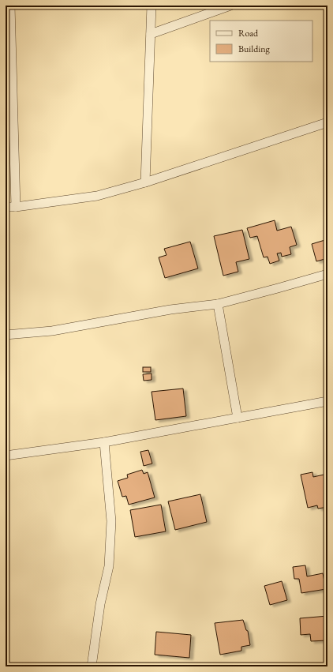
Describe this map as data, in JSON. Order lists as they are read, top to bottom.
{
  "legend": ["Road", "Building"]
}
